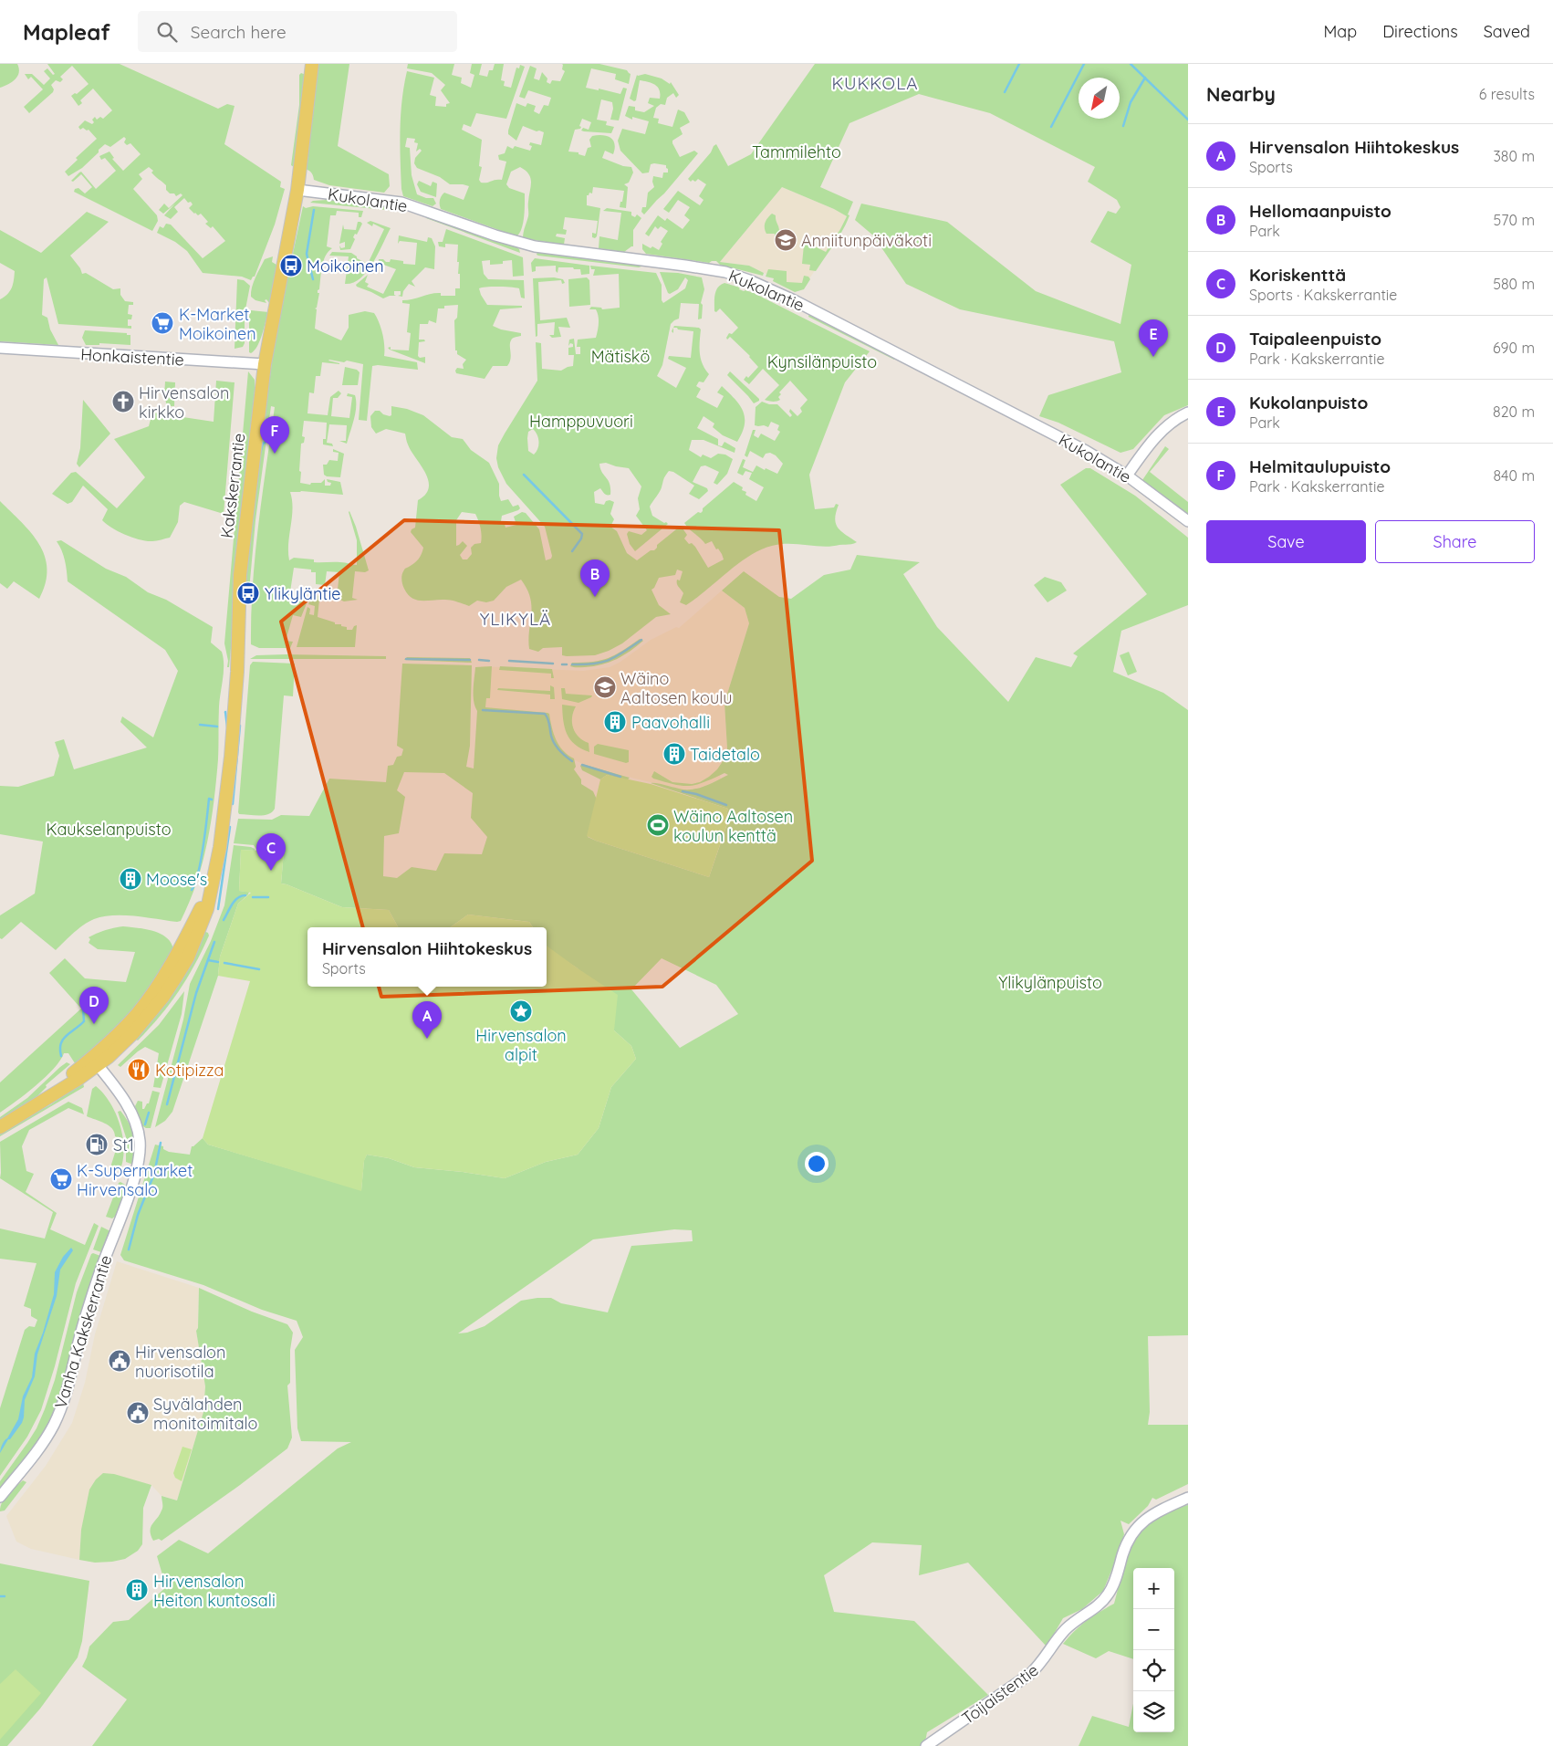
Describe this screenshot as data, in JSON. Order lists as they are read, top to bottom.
{
  "streets": {
    "main road": ["Kakskerrantie"],
    "street": [
      "Kukolantie",
      "Honkaistentie",
      "Vanha Kakskerrantie",
      "Toijaistentie"
    ]
  },
  "crossings": [
    ["Kukolantie", "Kakskerrantie"],
    ["Honkaistentie", "Kakskerrantie"],
    ["Kakskerrantie", "Vanha Kakskerrantie"]
  ],
  "districts": ["KUKKOLA", "YLIKYLÄ"],
  "parks": [
    "Tammilehto",
    "Mätiskö",
    "Kynsilänpuisto",
    "Hamppuvuori",
    "Kaukselanpuisto",
    "Ylikylänpuisto"
  ],
  "places": {
    "school or university": ["Anniitunpäiväkoti", "Wäino Aaltosen koulu"],
    "bus stop": ["Moikoinen", "Ylikyläntie"],
    "supermarket": ["K-Market Moikoinen", "K-Supermarket Hirvensalo"],
    "church": ["Hirvensalon kirkko"],
    "building": [
      "Paavohalli",
      "Taidetalo",
      "Moose's",
      "Hirvensalon Heiton kuntosali"
    ],
    "sports": ["Wäino Aaltosen koulun kenttä"],
    "place": ["Hirvensalon alpit"],
    "restaurant": ["Kotipizza"],
    "fuel station": ["St1"],
    "public building": ["Hirvensalon nuorisotila", "Syvälahden monitoimitalo"]
  },
  "north": "bottom left",
  "page": {
    "header": "Mapleaf",
    "search": "Search here",
    "nav": ["Map", "Directions", "Saved"],
    "heading": ["Nearby", "6 results"],
    "list": [
      {
        "mark": "A",
        "name": "Hirvensalon Hiihtokeskus",
        "note": "Sports",
        "value": "380 m"
      },
      {
        "mark": "B",
        "name": "Hellomaanpuisto",
        "note": "Park",
        "value": "570 m"
      },
      {
        "mark": "C",
        "name": "Koriskenttä",
        "note": "Sports · Kakskerrantie",
        "value": "580 m"
      },
      {
        "mark": "D",
        "name": "Taipaleenpuisto",
        "note": "Park · Kakskerrantie",
        "value": "690 m"
      },
      {
        "mark": "E",
        "name": "Kukolanpuisto",
        "note": "Park",
        "value": "820 m"
      },
      {
        "mark": "F",
        "name": "Helmitaulupuisto",
        "note": "Park · Kakskerrantie",
        "value": "840 m"
      }
    ],
    "pins": [
      "E",
      "F",
      "B",
      "C",
      "D",
      "A"
    ],
    "buttons": ["Save", "Share"],
    "popup": ["Hirvensalon Hiihtokeskus", "Sports"],
    "map_buttons": ["+", "−"]
  }
}
